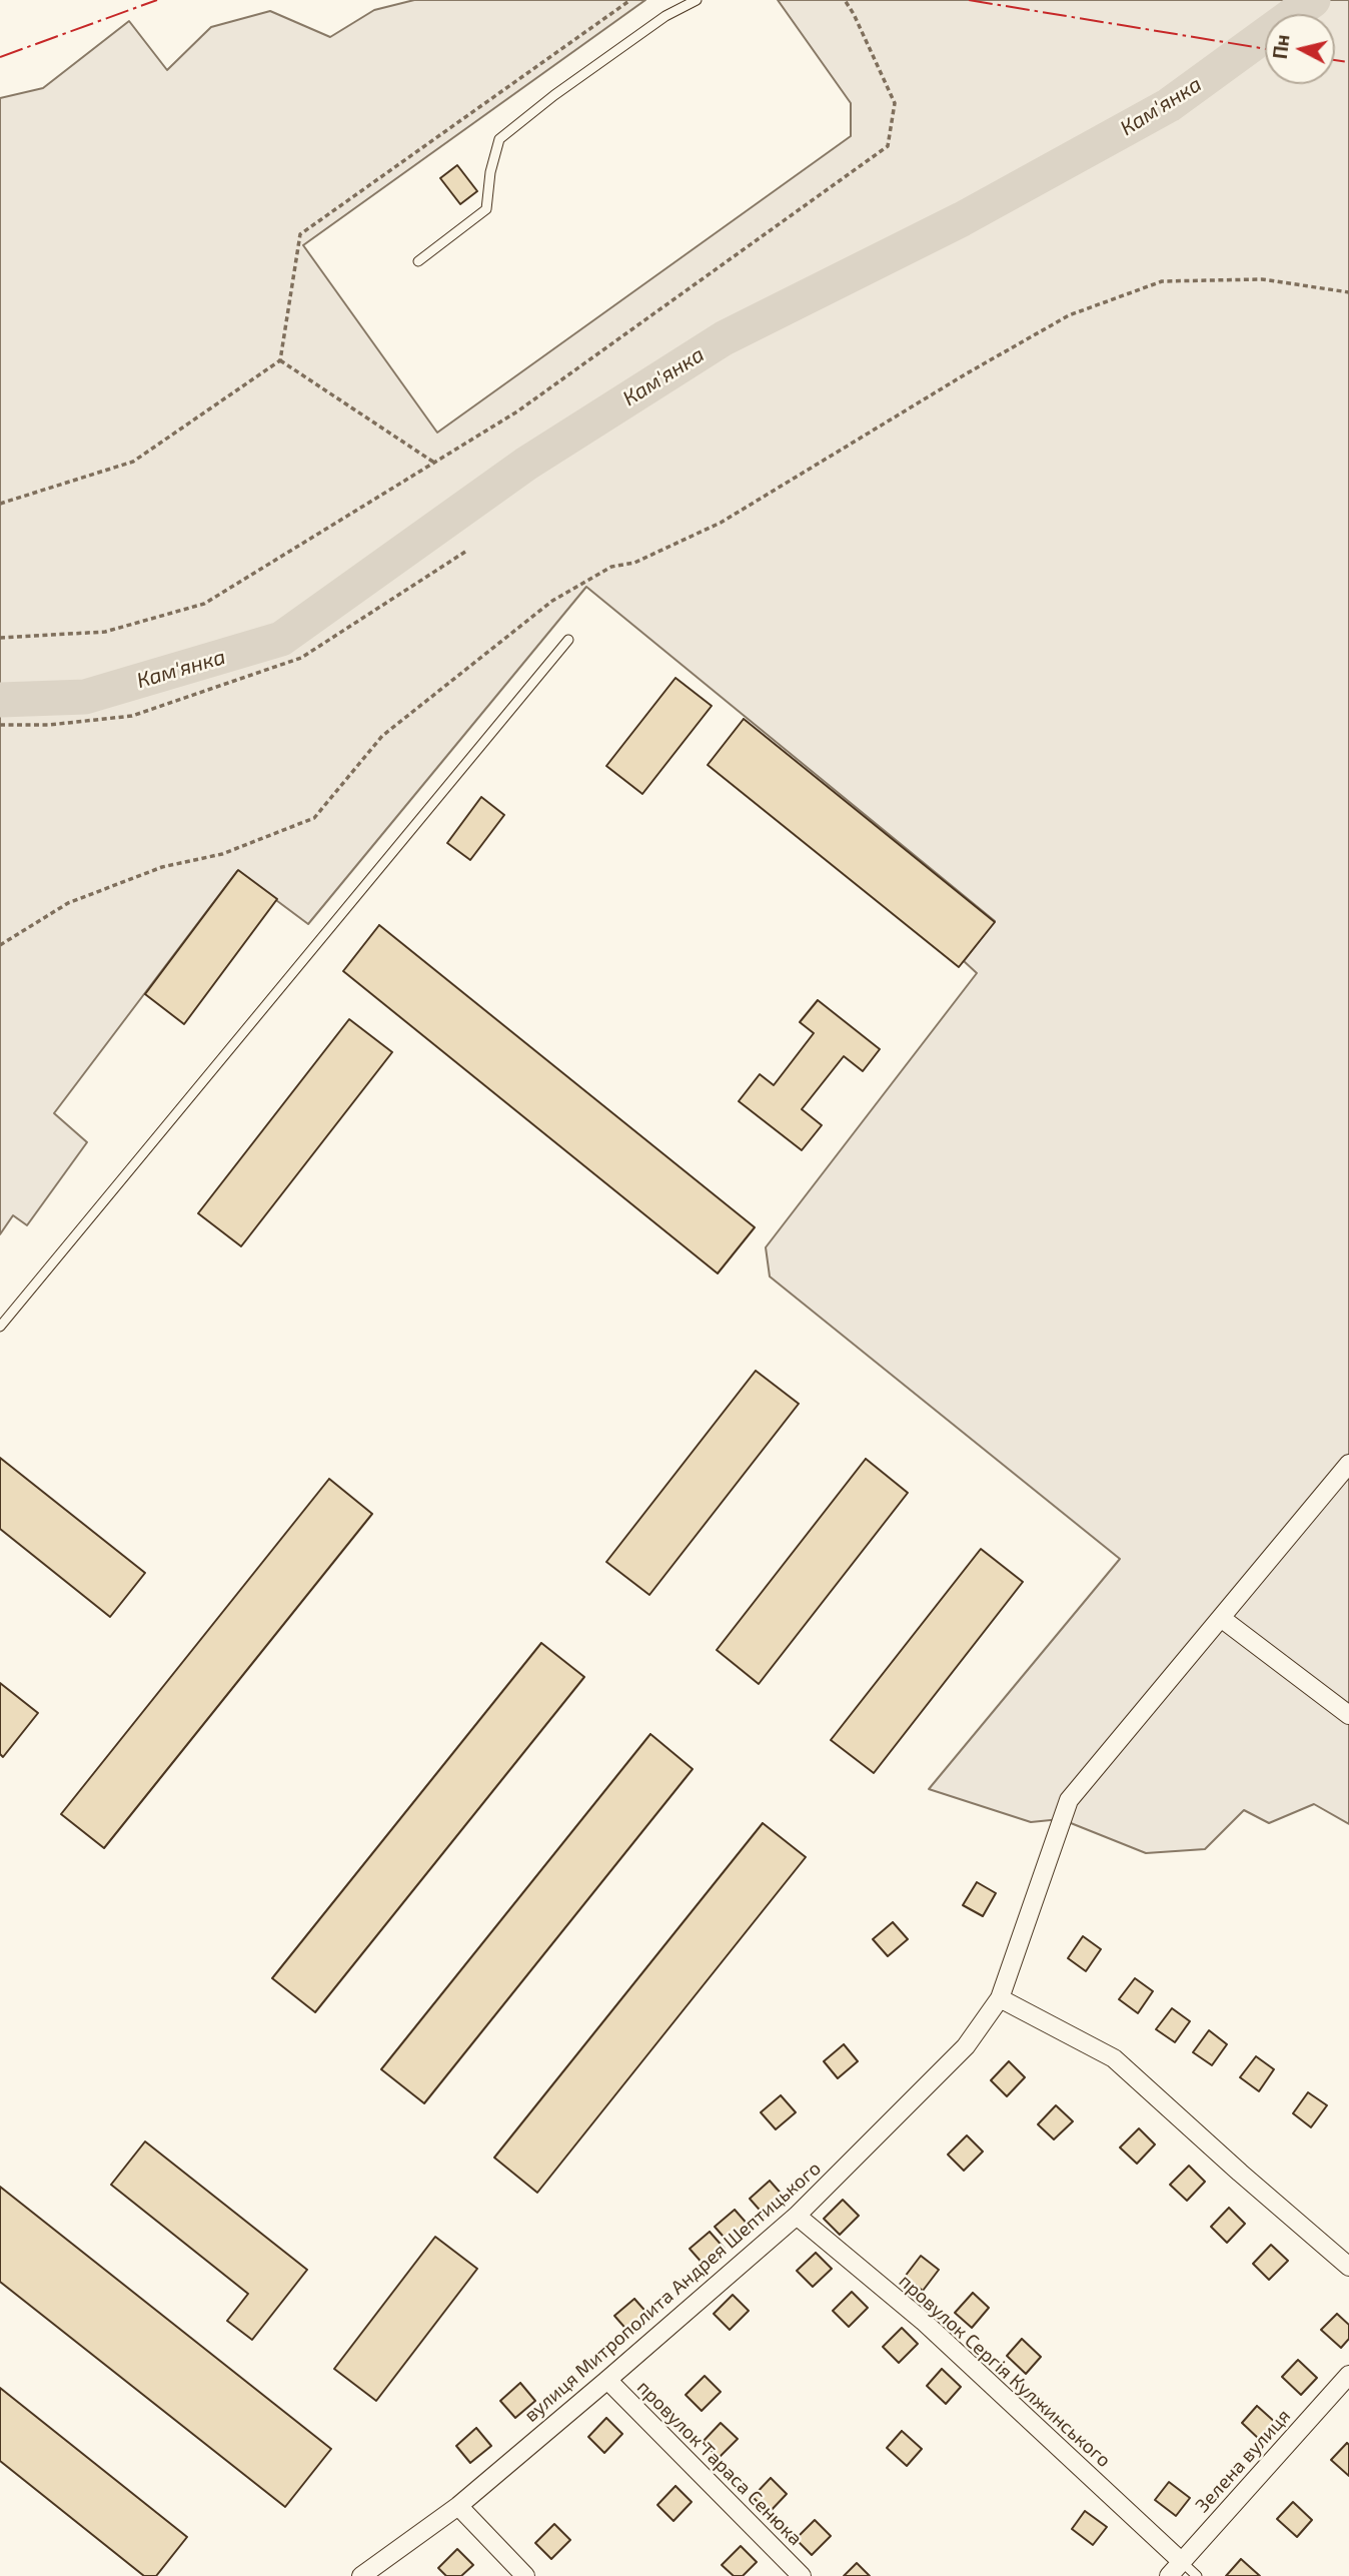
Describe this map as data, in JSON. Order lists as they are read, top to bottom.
{
  "streets": {
    "street": [
      "вулиця Митрополита Андрея Шептицького",
      "провулок Сергія Кулжинського",
      "Зелена вулиця",
      "провулок Тараса Сенюка"
    ]
  },
  "crossings": [
    ["вулиця Митрополита Андрея Шептицького", "провулок Сергія Кулжинського"],
    ["вулиця Митрополита Андрея Шептицького", "провулок Тараса Сенюка"],
    ["провулок Сергія Кулжинського", "Зелена вулиця"]
  ],
  "water": ["Кам'янка"],
  "north": "left"
}
